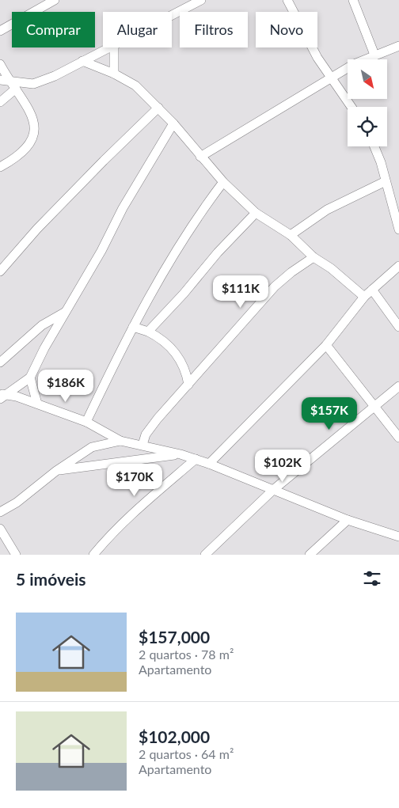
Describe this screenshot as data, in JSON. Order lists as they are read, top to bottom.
{
  "north": "bottom right",
  "page": {
    "chip": [
      "Comprar",
      "Alugar",
      "Filtros",
      "Novo"
    ],
    "price": [
      "$111K",
      "$186K",
      "$157K",
      "$102K",
      "$170K"
    ],
    "heading": "5 imóveis",
    "list": [
      {
        "name": "$157,000",
        "note": "2 quartos · 78 m² · Apartamento"
      },
      {
        "name": "$102,000",
        "note": "2 quartos · 64 m² · Apartamento"
      }
    ]
  }
}
